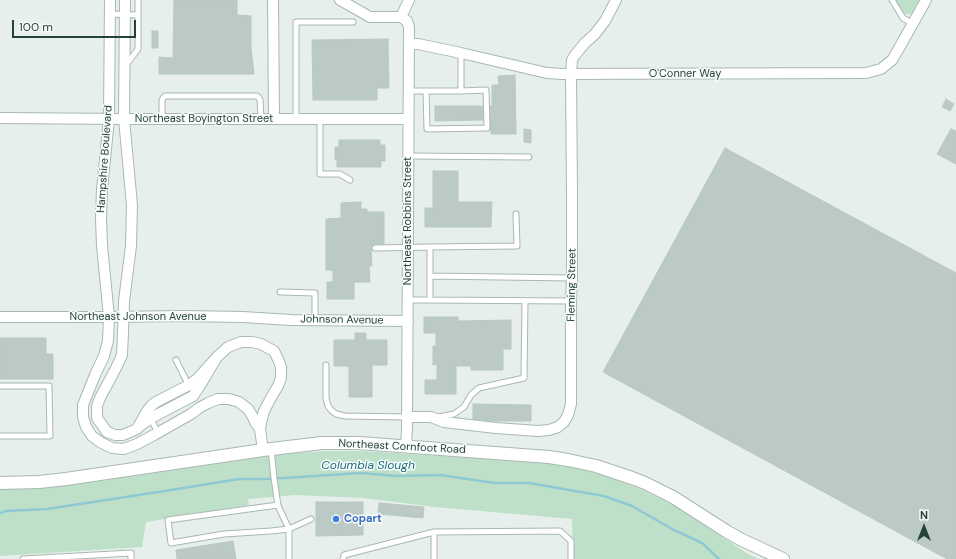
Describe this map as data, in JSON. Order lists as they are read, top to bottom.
{
  "streets": {
    "street": [
      "O'Conner Way",
      "Northeast Boyington Street",
      "Hampshire Boulevard",
      "Northeast Robbins Street",
      "Fleming Street",
      "Northeast Johnson Avenue",
      "Johnson Avenue",
      "Northeast Cornfoot Road"
    ]
  },
  "crossings": [
    ["O'Conner Way", "Northeast Robbins Street"],
    ["O'Conner Way", "Fleming Street"],
    ["Northeast Boyington Street", "Hampshire Boulevard"],
    ["Northeast Boyington Street", "Northeast Robbins Street"],
    ["Hampshire Boulevard", "Northeast Johnson Avenue"],
    ["Northeast Robbins Street", "Fleming Street"],
    ["Northeast Robbins Street", "Johnson Avenue"],
    ["Northeast Robbins Street", "Northeast Cornfoot Road"],
    ["Northeast Johnson Avenue", "Johnson Avenue"]
  ],
  "water": ["Columbia Slough"],
  "places": ["Copart"],
  "scale_bar": "100 m",
  "north": "top"
}
